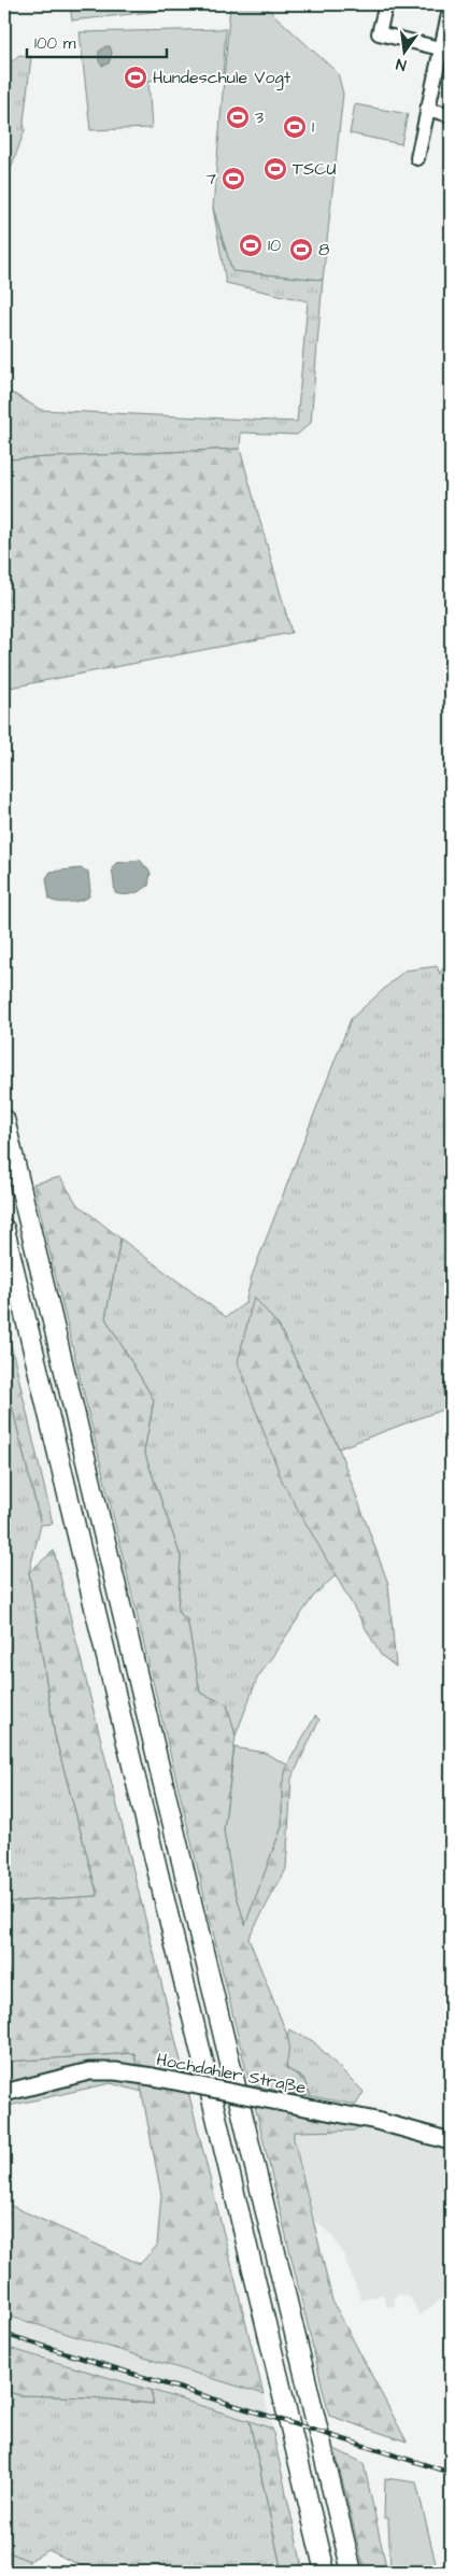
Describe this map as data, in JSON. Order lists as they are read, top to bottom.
{
  "streets": {
    "main road": ["Hochdahler Straße"]
  },
  "places": {
    "sports": [
      "Hundeschule Vogt",
      "3",
      "1",
      "TSCU",
      "7",
      "10",
      "8"
    ]
  },
  "scale_bar": "100 m",
  "north": "bottom"
}
